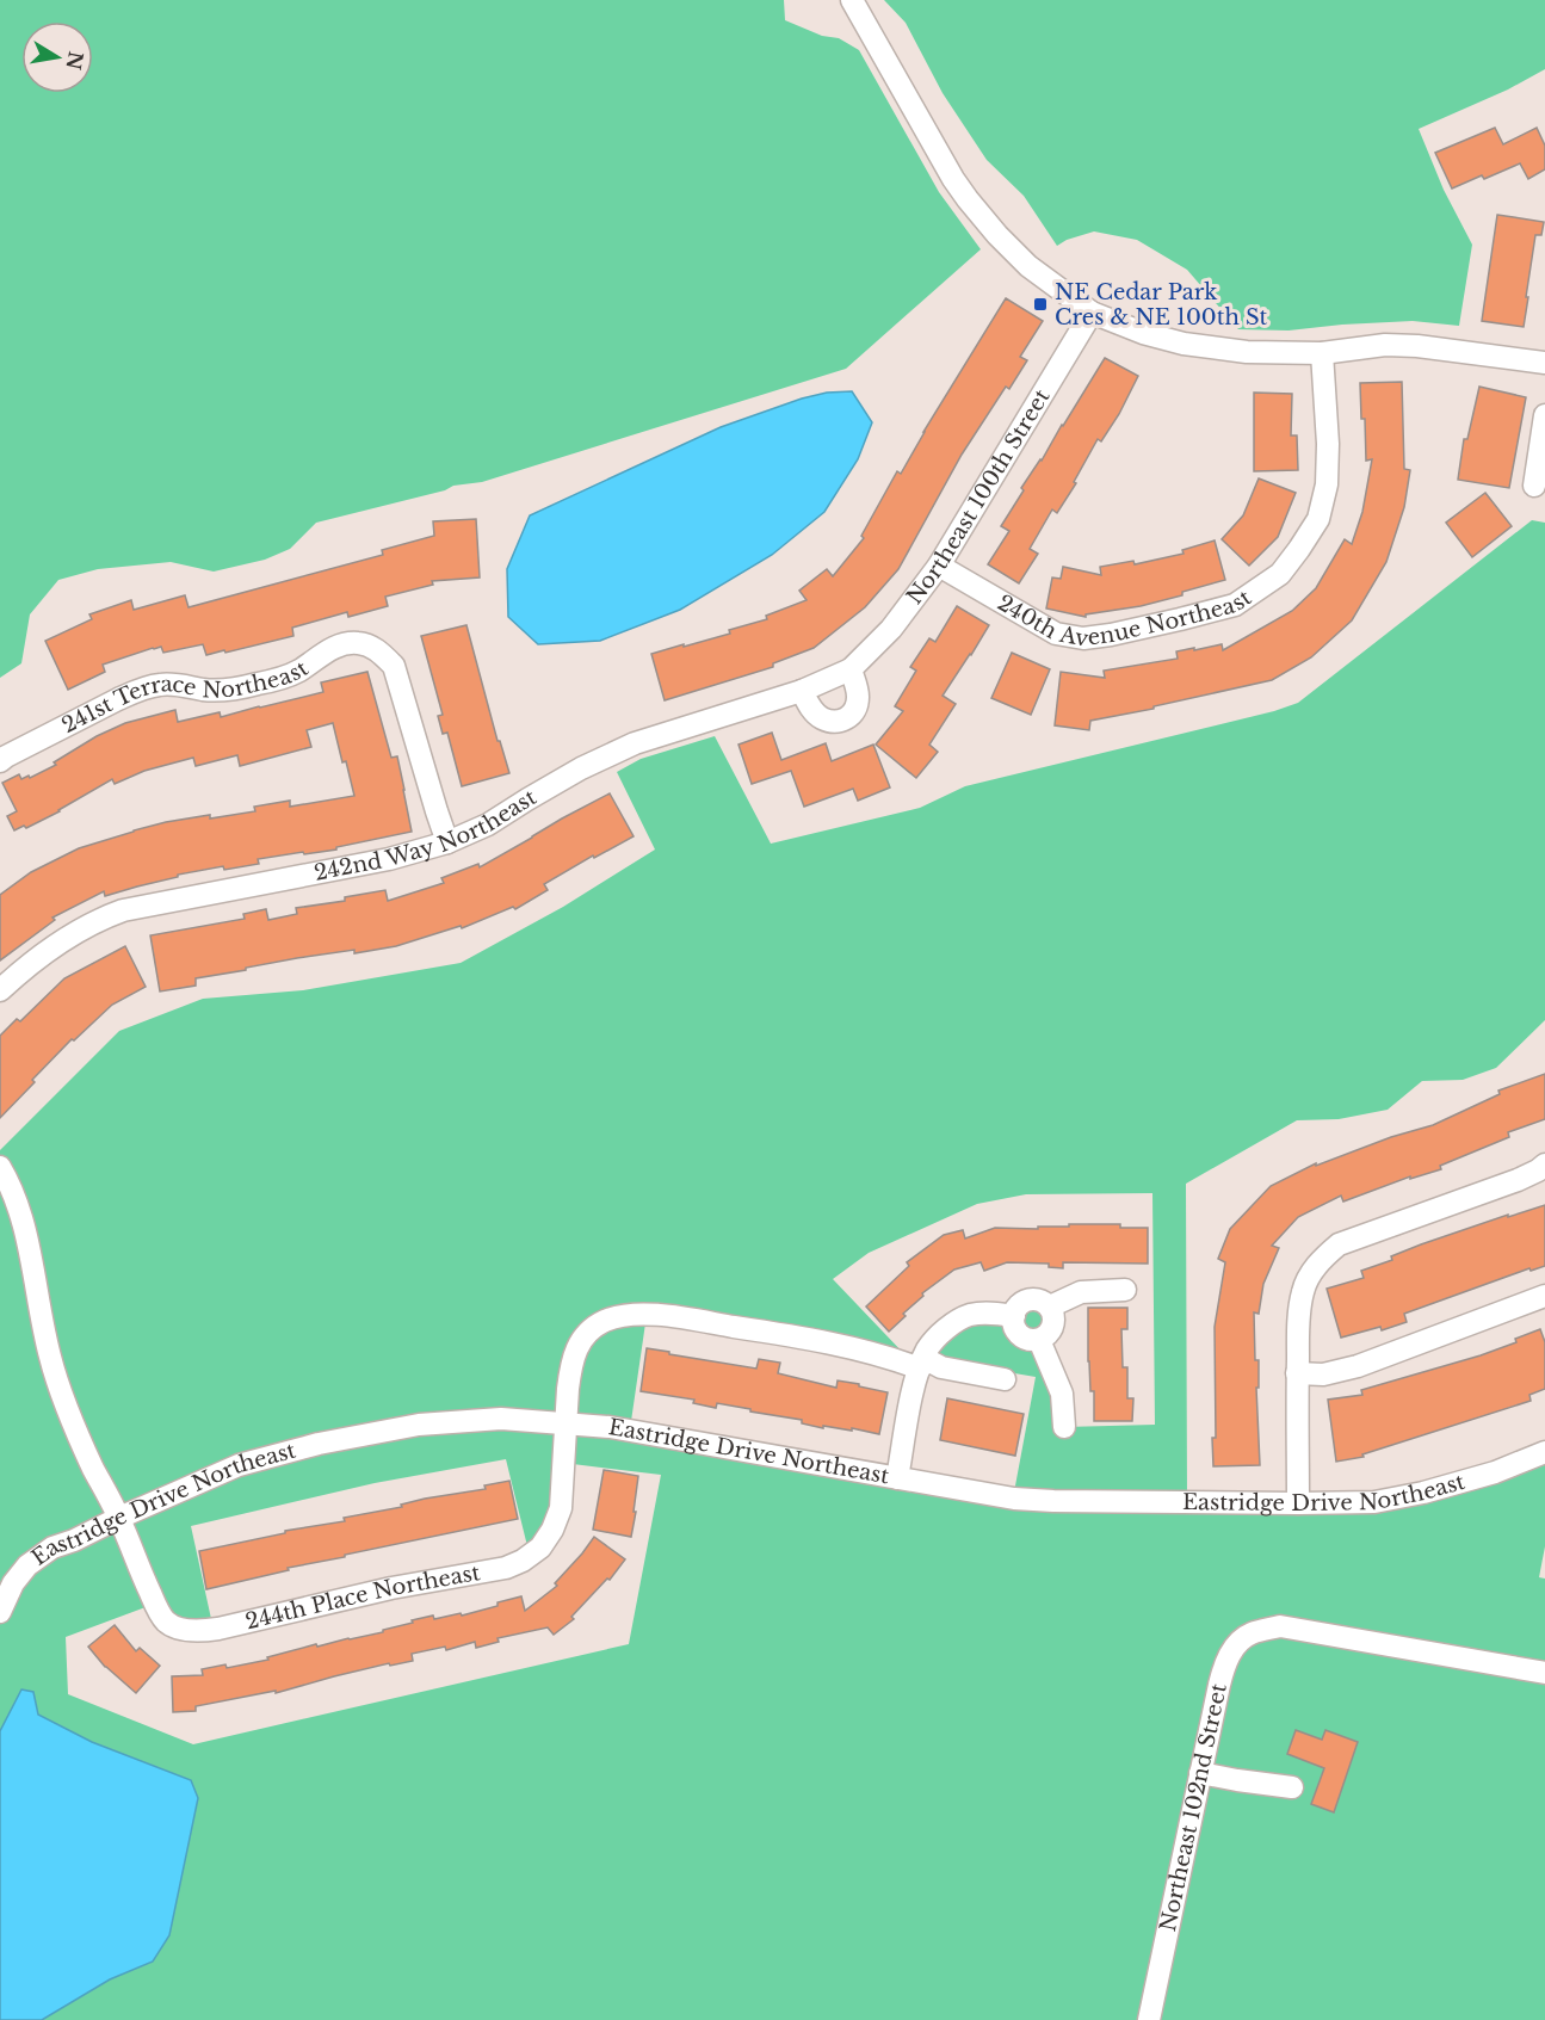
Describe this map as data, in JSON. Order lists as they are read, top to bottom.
{
  "streets": {
    "street": [
      "Northeast 100th Street",
      "240th Avenue Northeast",
      "241st Terrace Northeast",
      "242nd Way Northeast",
      "Eastridge Drive Northeast",
      "244th Place Northeast",
      "Northeast 102nd Street"
    ]
  },
  "crossings": [
    ["Northeast 100th Street", "240th Avenue Northeast"],
    ["Northeast 100th Street", "242nd Way Northeast"],
    ["241st Terrace Northeast", "242nd Way Northeast"],
    ["Eastridge Drive Northeast", "244th Place Northeast"]
  ],
  "places": {
    "transit": ["NE Cedar Park Cres & NE 100th St"]
  },
  "north": "right"
}
